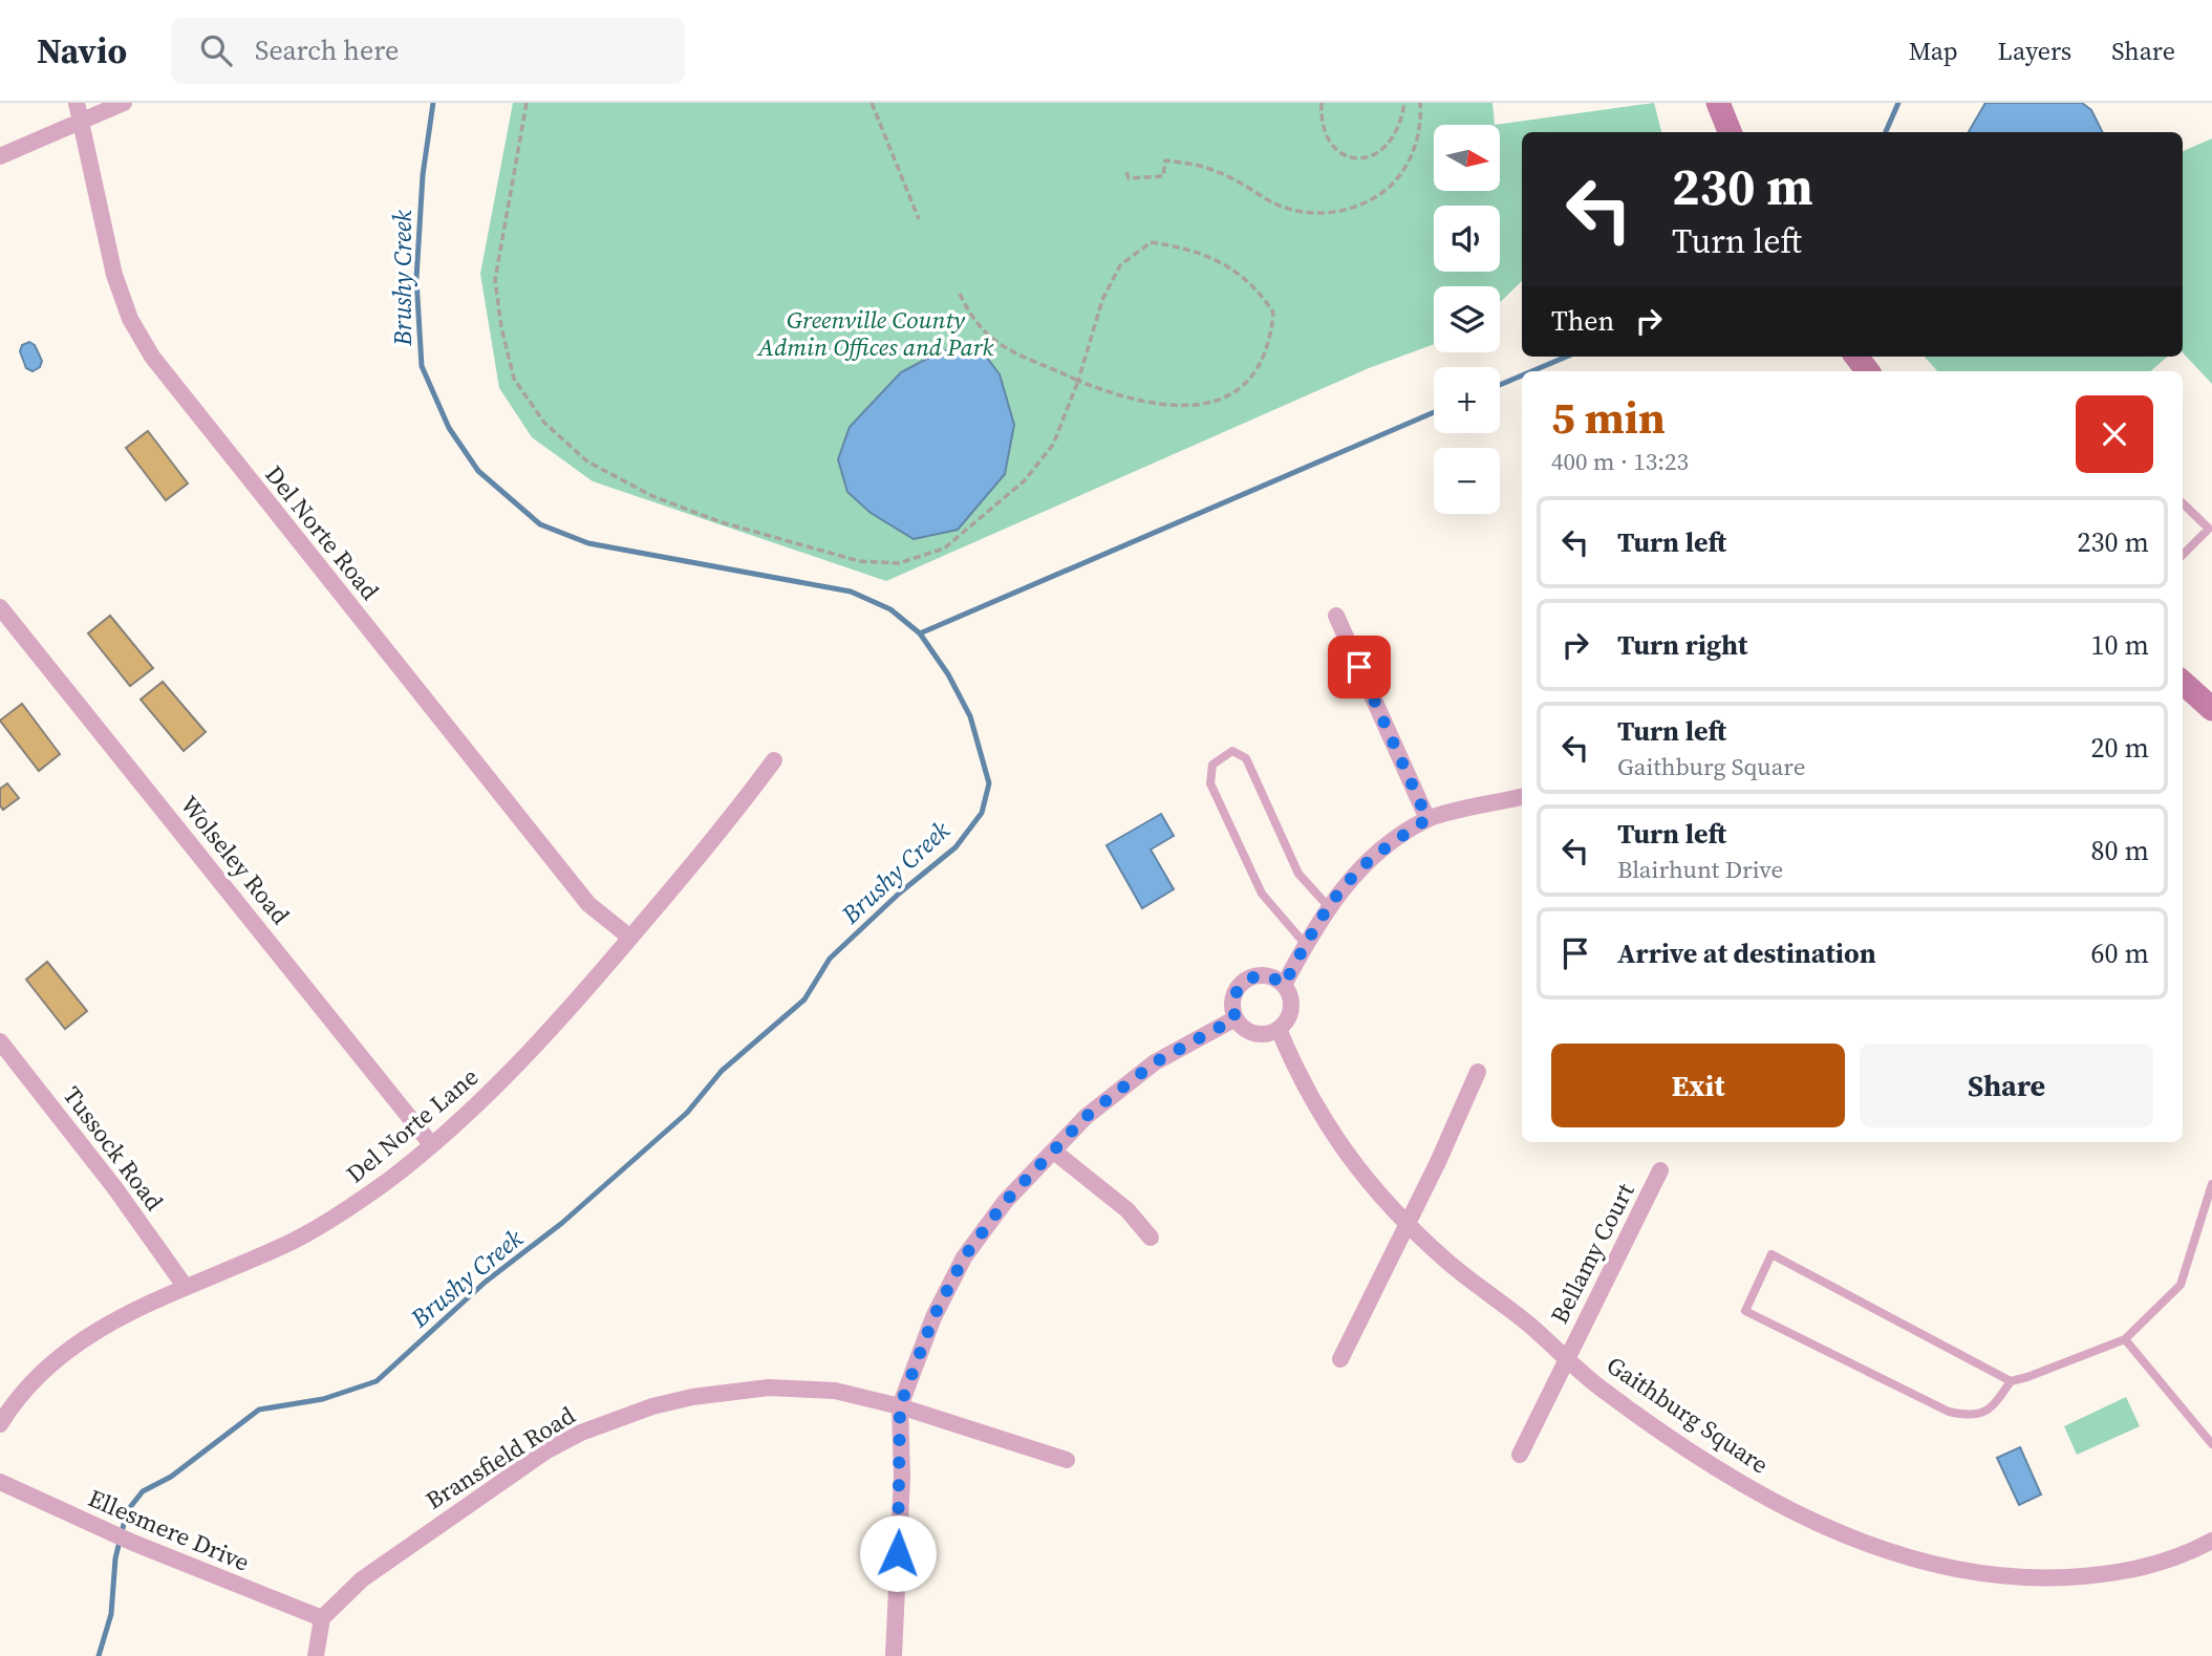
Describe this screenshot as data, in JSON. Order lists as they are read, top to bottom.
{
  "streets": {
    "street": [
      "Del Norte Road",
      "Wolseley Road",
      "Del Norte Lane",
      "Tussock Road",
      "Bellamy Court",
      "Gaithburg Square",
      "Bransfield Road",
      "Ellesmere Drive"
    ]
  },
  "crossings": [
    ["Del Norte Road", "Del Norte Lane"],
    ["Wolseley Road", "Del Norte Lane"],
    ["Del Norte Lane", "Tussock Road"],
    ["Bellamy Court", "Gaithburg Square"],
    ["Bransfield Road", "Ellesmere Drive"]
  ],
  "water": ["Brushy Creek"],
  "parks": ["Greenville County Admin Offices and Park"],
  "north": "right",
  "page": {
    "header": "Navio",
    "search": "Search here",
    "nav": ["Map", "Layers", "Share"],
    "map_buttons": ["+", "−"],
    "turn": ["230 m", "Turn left"],
    "then": "Then",
    "heading": ["5 min", "400 m · 13:23"],
    "list": [
      {
        "name": "Turn left",
        "value": "230 m"
      },
      {
        "name": "Turn right",
        "value": "10 m"
      },
      {
        "name": "Turn left",
        "note": "Gaithburg Square",
        "value": "20 m"
      },
      {
        "name": "Turn left",
        "note": "Blairhunt Drive",
        "value": "80 m"
      },
      {
        "name": "Arrive at destination",
        "value": "60 m"
      }
    ],
    "buttons": ["Exit", "Share"]
  }
}
